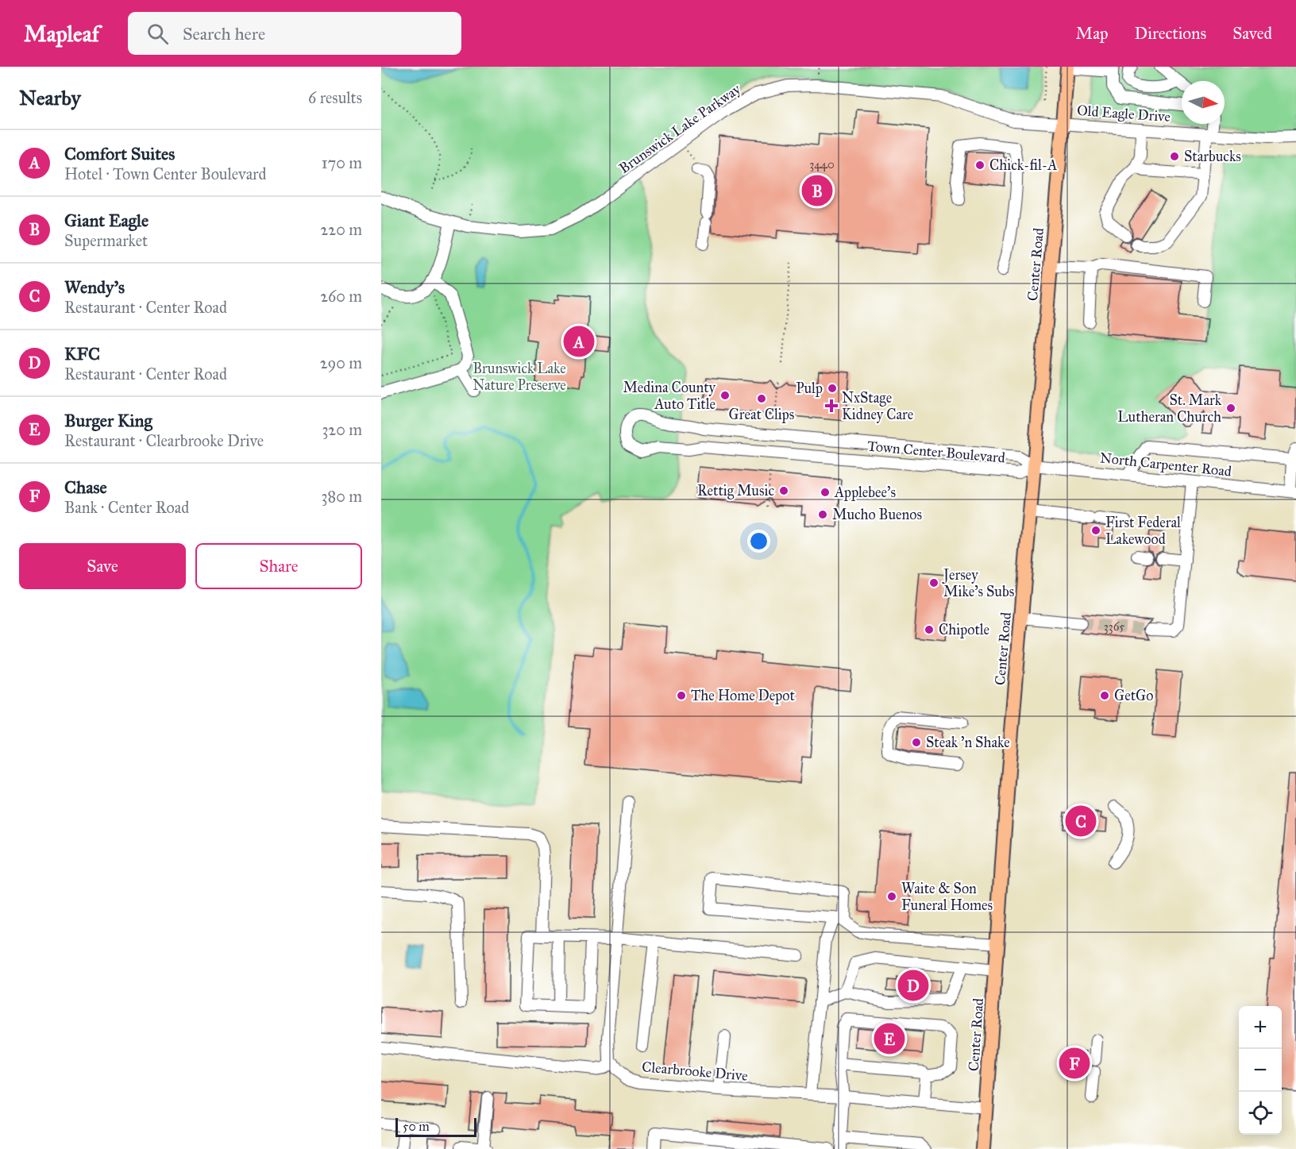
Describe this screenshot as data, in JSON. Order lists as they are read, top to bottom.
{
  "streets": {
    "main road": ["Center Road"],
    "street": [
      "Old Eagle Drive",
      "Brunswick Lake Parkway",
      "Town Center Boulevard",
      "North Carpenter Road",
      "Clearbrooke Drive"
    ]
  },
  "crossings": [
    ["Old Eagle Drive", "Brunswick Lake Parkway"],
    ["Old Eagle Drive", "Center Road"],
    ["Brunswick Lake Parkway", "Center Road"],
    ["Center Road", "Town Center Boulevard"],
    ["Center Road", "North Carpenter Road"],
    ["Center Road", "Clearbrooke Drive"],
    ["Town Center Boulevard", "North Carpenter Road"]
  ],
  "parks": ["Brunswick Lake Nature Preserve"],
  "places": {
    "other": [
      "Starbucks",
      "Chick-fil-A",
      "Pulp",
      "Medina County Auto Title",
      "Great Clips",
      "St. Mark Lutheran Church",
      "Rettig Music",
      "Applebee's",
      "Mucho Buenos",
      "First Federal Lakewood",
      "Jersey Mike's Subs",
      "Chipotle",
      "The Home Depot",
      "GetGo",
      "Steak 'n Shake",
      "Waite & Son Funeral Homes"
    ],
    "health": ["NxStage Kidney Care"]
  },
  "house_numbers": ["3440", "3365"],
  "scale_bar": "50 m",
  "north": "right",
  "page": {
    "header": "Mapleaf",
    "search": "Search here",
    "nav": ["Map", "Directions", "Saved"],
    "heading": ["Nearby", "6 results"],
    "list": [
      {
        "mark": "A",
        "name": "Comfort Suites",
        "note": "Hotel · Town Center Boulevard",
        "value": "170 m"
      },
      {
        "mark": "B",
        "name": "Giant Eagle",
        "note": "Supermarket",
        "value": "220 m"
      },
      {
        "mark": "C",
        "name": "Wendy's",
        "note": "Restaurant · Center Road",
        "value": "260 m"
      },
      {
        "mark": "D",
        "name": "KFC",
        "note": "Restaurant · Center Road",
        "value": "290 m"
      },
      {
        "mark": "E",
        "name": "Burger King",
        "note": "Restaurant · Clearbrooke Drive",
        "value": "320 m"
      },
      {
        "mark": "F",
        "name": "Chase",
        "note": "Bank · Center Road",
        "value": "380 m"
      }
    ],
    "pins": [
      "B",
      "A",
      "C",
      "D",
      "E",
      "F"
    ],
    "buttons": ["Save", "Share"],
    "map_buttons": ["+", "−"],
    "scale": "50 m"
  }
}
